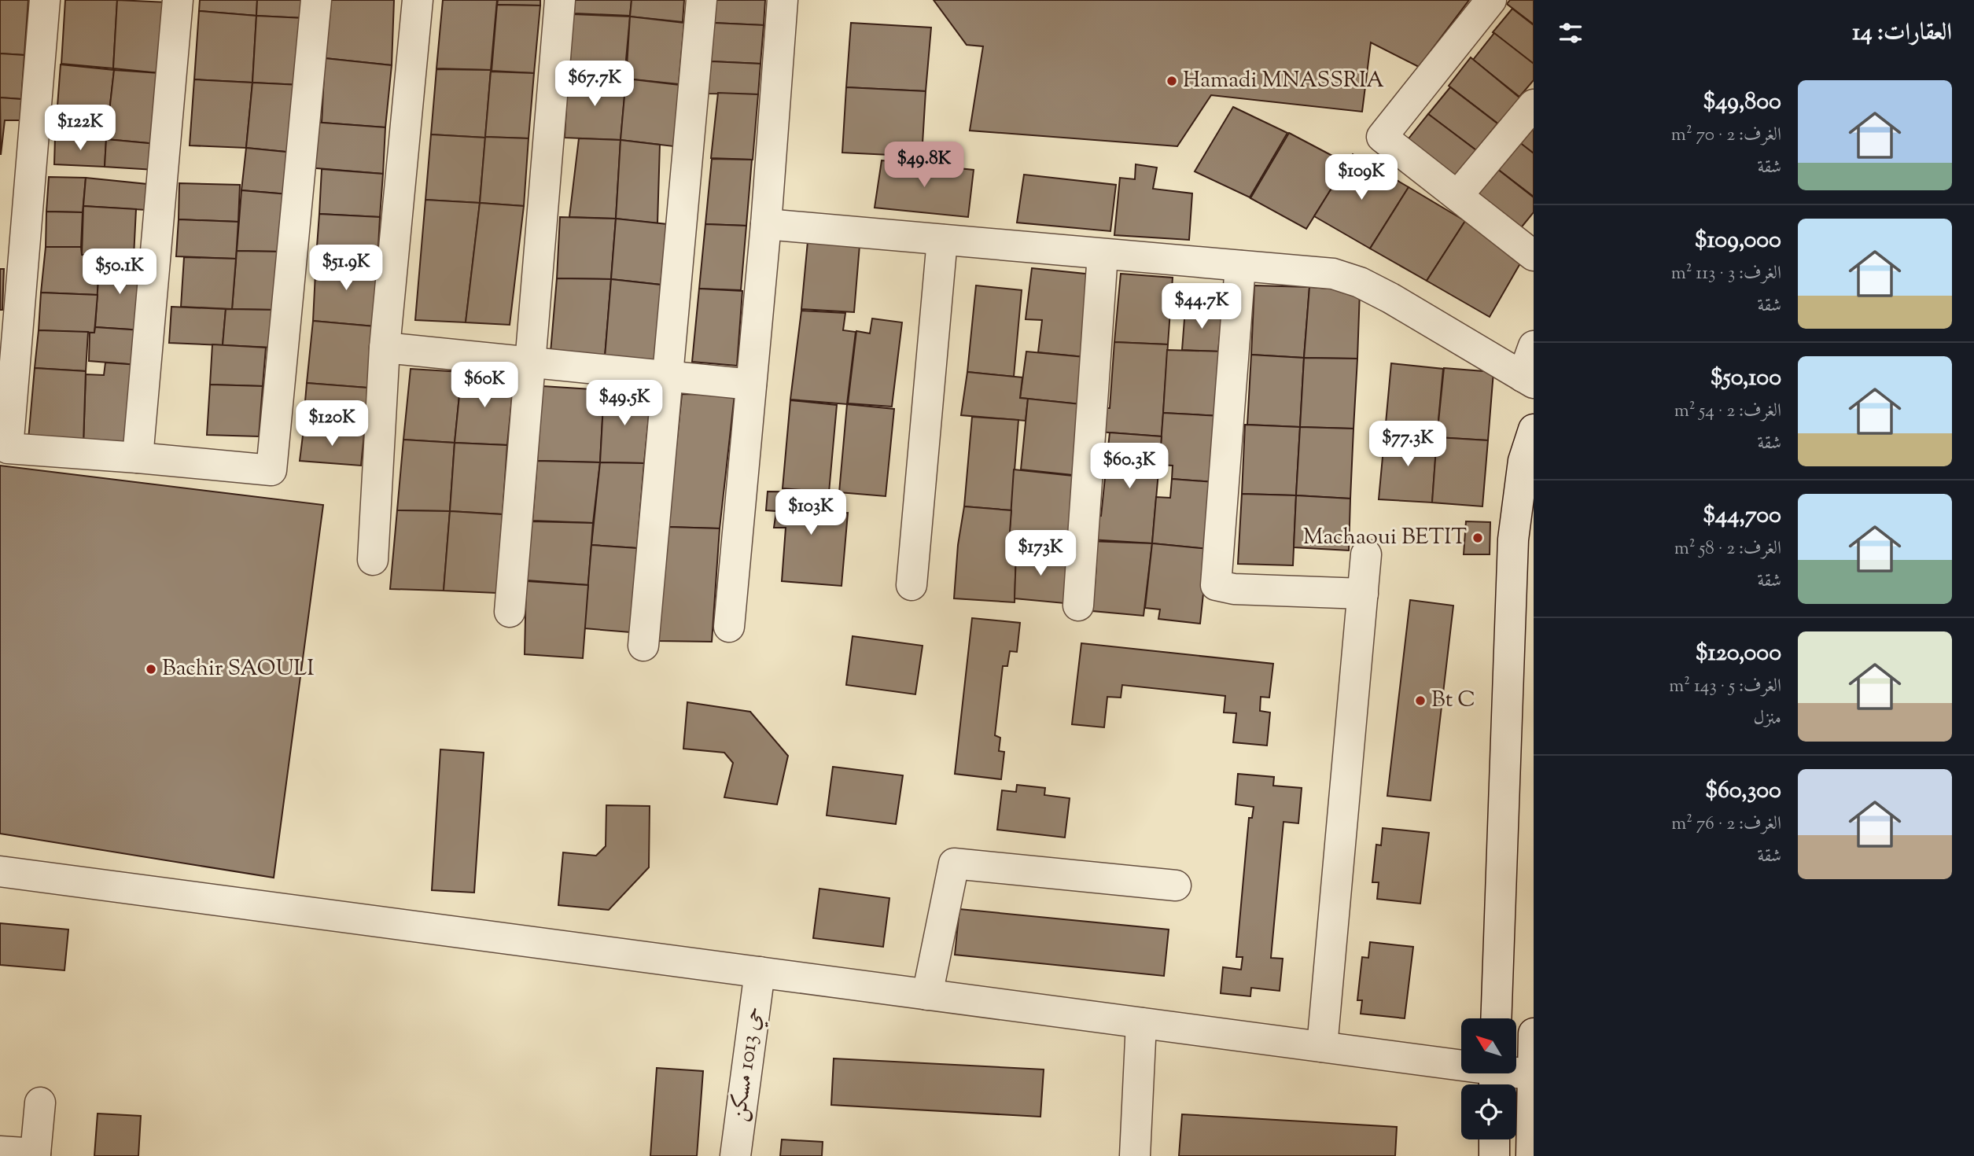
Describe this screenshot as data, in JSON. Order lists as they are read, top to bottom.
{
  "streets": {
    "street": ["حي 1013 مسكن"]
  },
  "places": [
    "Hamadi MNASSRIA",
    "Machaoui BETIT",
    "Bachir SAOULI",
    "Bt C"
  ],
  "north": "top left",
  "page": {
    "heading": "العقارات: 14",
    "price": [
      "$67.7K",
      "$122K",
      "$49.8K",
      "$109K",
      "$51.9K",
      "$50.1K",
      "$44.7K",
      "$60K",
      "$49.5K",
      "$120K",
      "$77.3K",
      "$60.3K",
      "$103K",
      "$173K"
    ],
    "list": [
      {
        "name": "$49,800",
        "note": "الغرف: 2 · 70 m² · شقة"
      },
      {
        "name": "$109,000",
        "note": "الغرف: 3 · 113 m² · شقة"
      },
      {
        "name": "$50,100",
        "note": "الغرف: 2 · 54 m² · شقة"
      },
      {
        "name": "$44,700",
        "note": "الغرف: 2 · 58 m² · شقة"
      },
      {
        "name": "$120,000",
        "note": "الغرف: 5 · 143 m² · منزل"
      },
      {
        "name": "$60,300",
        "note": "الغرف: 2 · 76 m² · شقة"
      }
    ]
  }
}
